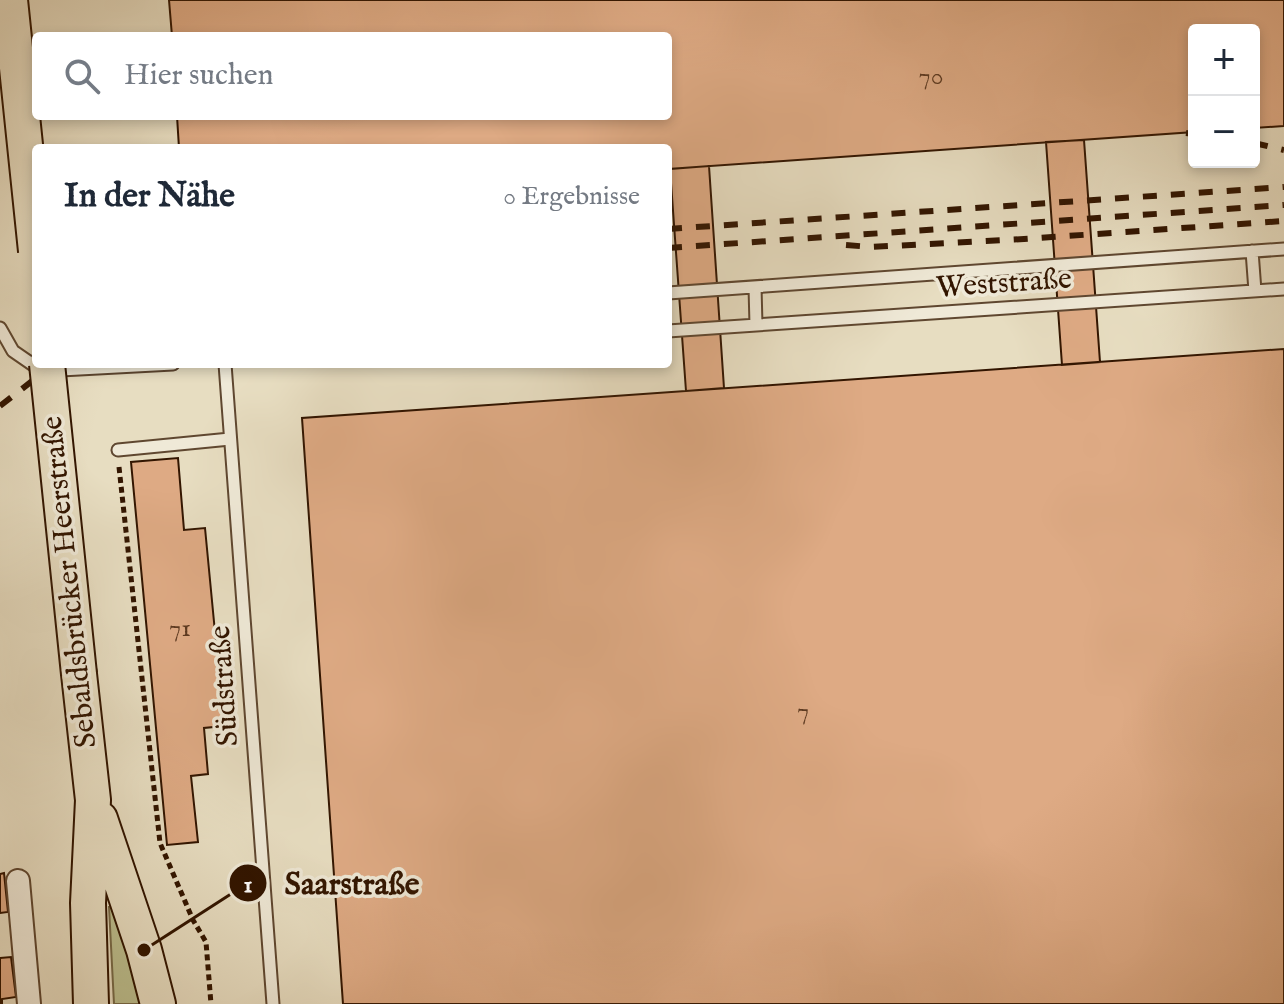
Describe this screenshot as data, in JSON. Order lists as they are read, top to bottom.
{
  "streets": {
    "main road": ["Sebaldsbrücker Heerstraße"],
    "lane": ["Weststraße", "Südstraße"]
  },
  "places": ["Saarstraße"],
  "house_numbers": ["70", "71", "7"],
  "page": {
    "map_buttons": ["+", "−"],
    "search": "Hier suchen",
    "heading": ["In der Nähe", "0 Ergebnisse"]
  }
}
